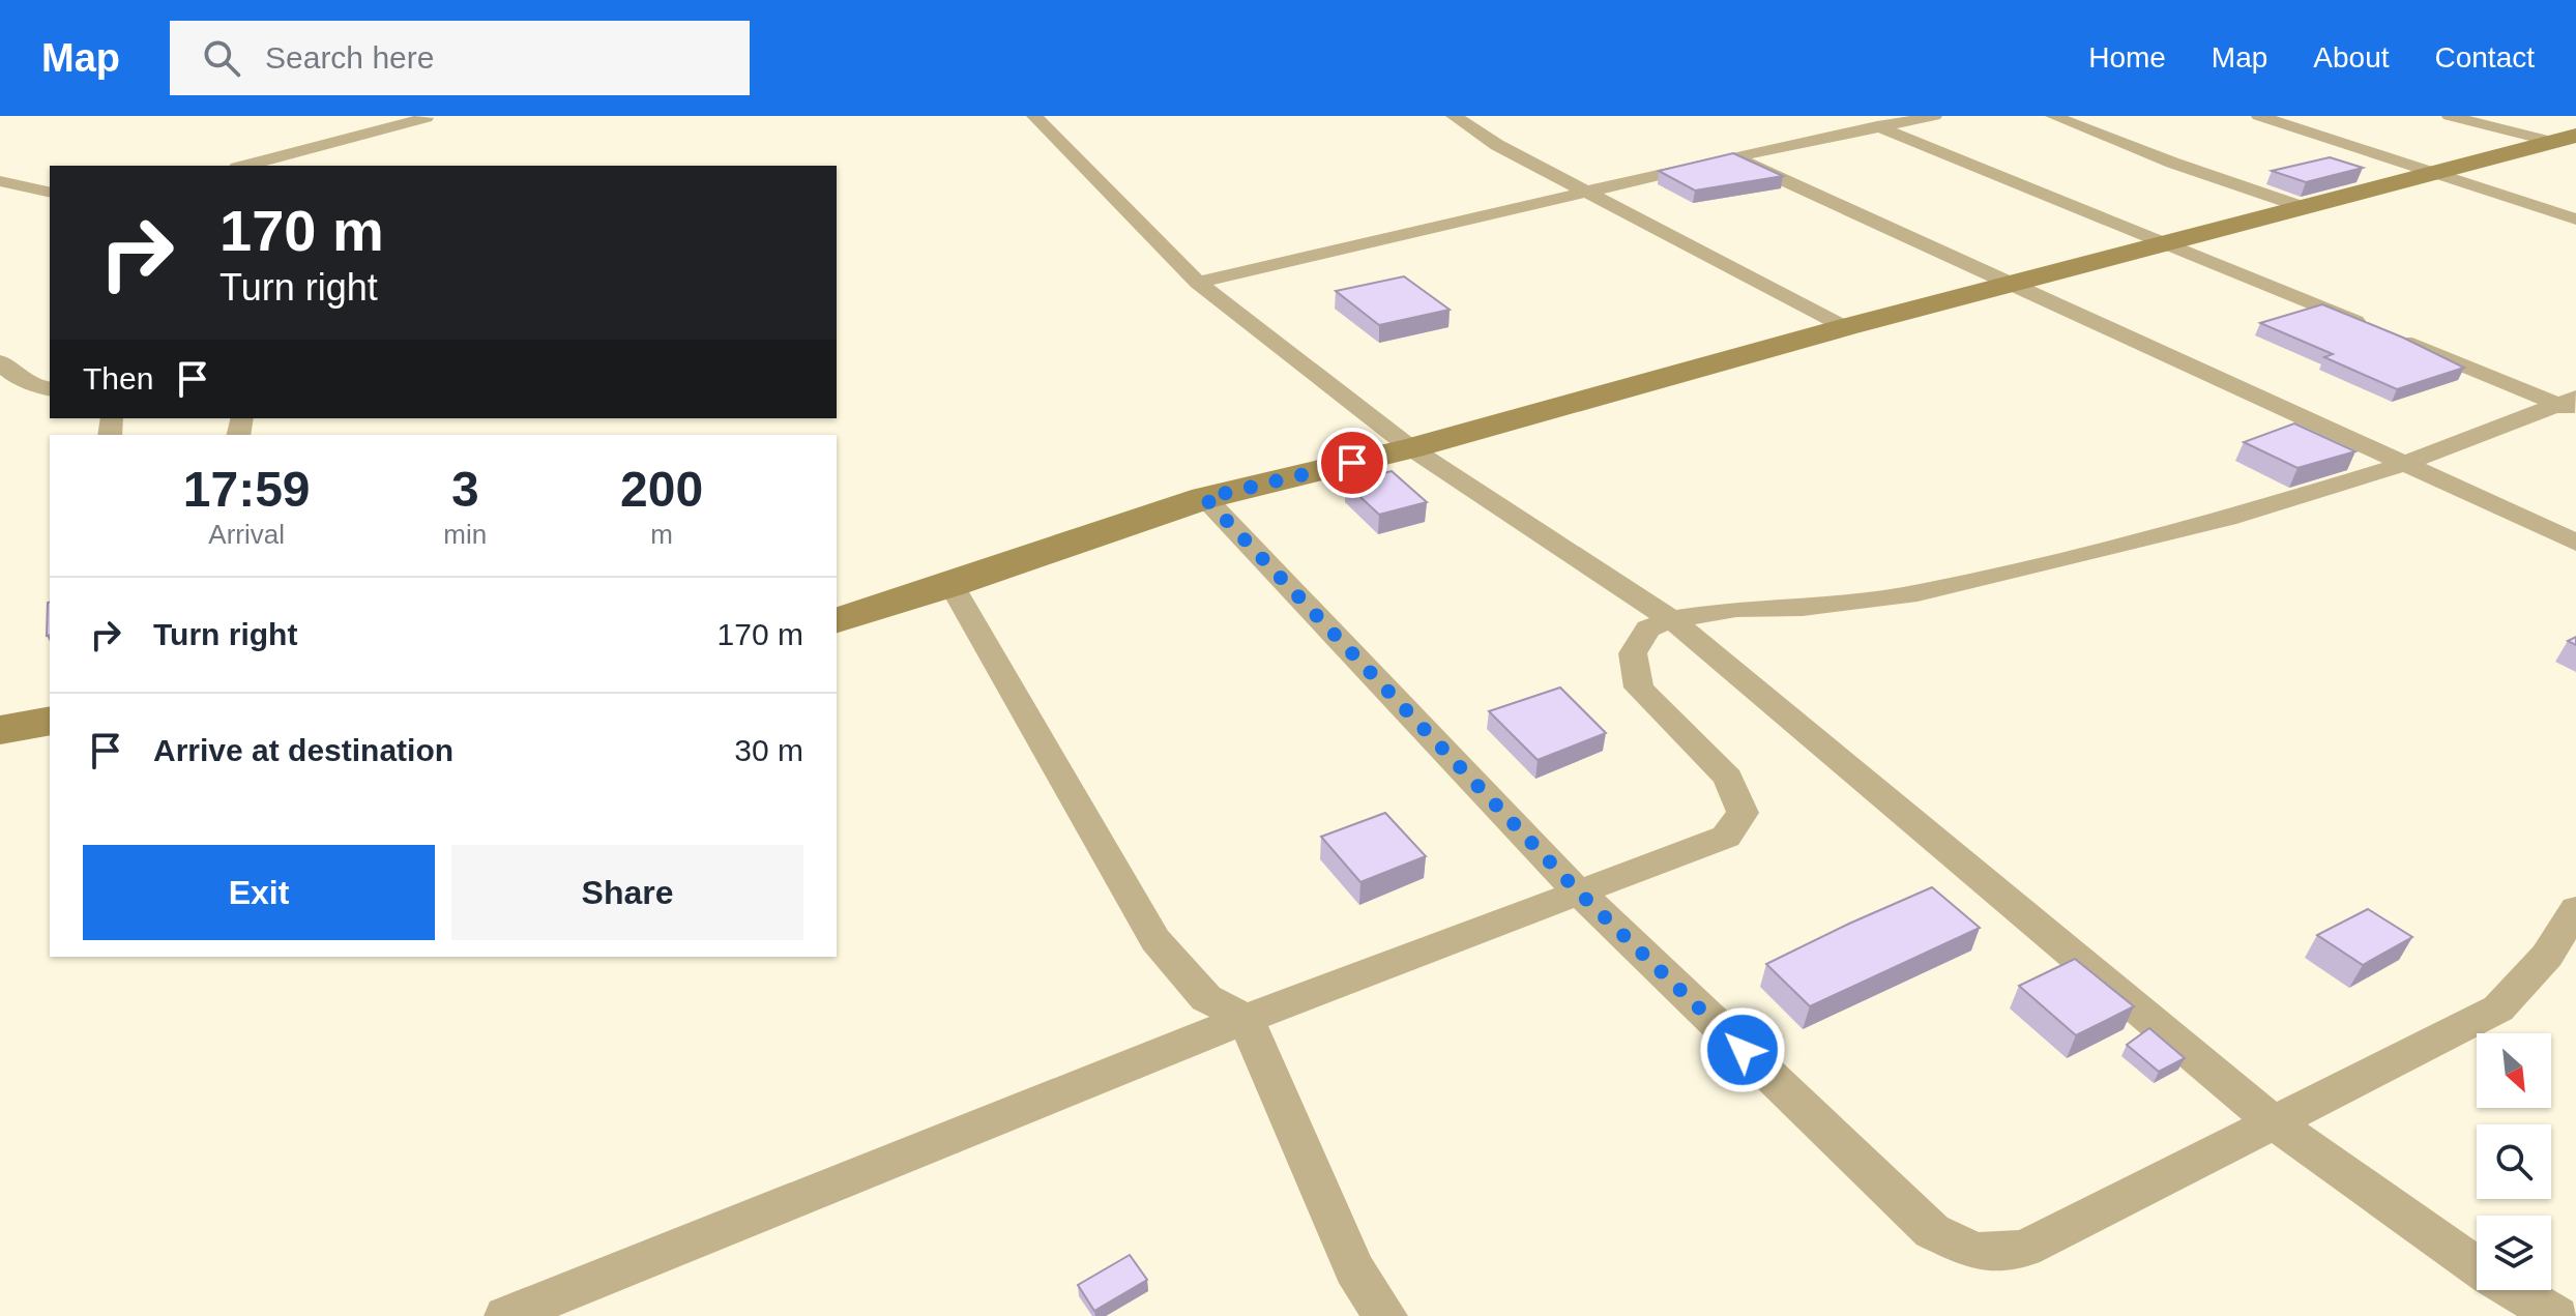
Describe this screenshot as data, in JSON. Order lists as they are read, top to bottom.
{
  "north": "bottom right",
  "page": {
    "header": "Map",
    "search": "Search here",
    "nav": [
      "Home",
      "Map",
      "About",
      "Contact"
    ],
    "turn": ["170 m", "Turn right"],
    "then": "Then",
    "eta": [
      "17:59",
      "Arrival",
      "3",
      "min",
      "200",
      "m"
    ],
    "list": [
      {
        "name": "Turn right",
        "value": "170 m"
      },
      {
        "name": "Arrive at destination",
        "value": "30 m"
      }
    ],
    "buttons": ["Exit", "Share"]
  }
}
